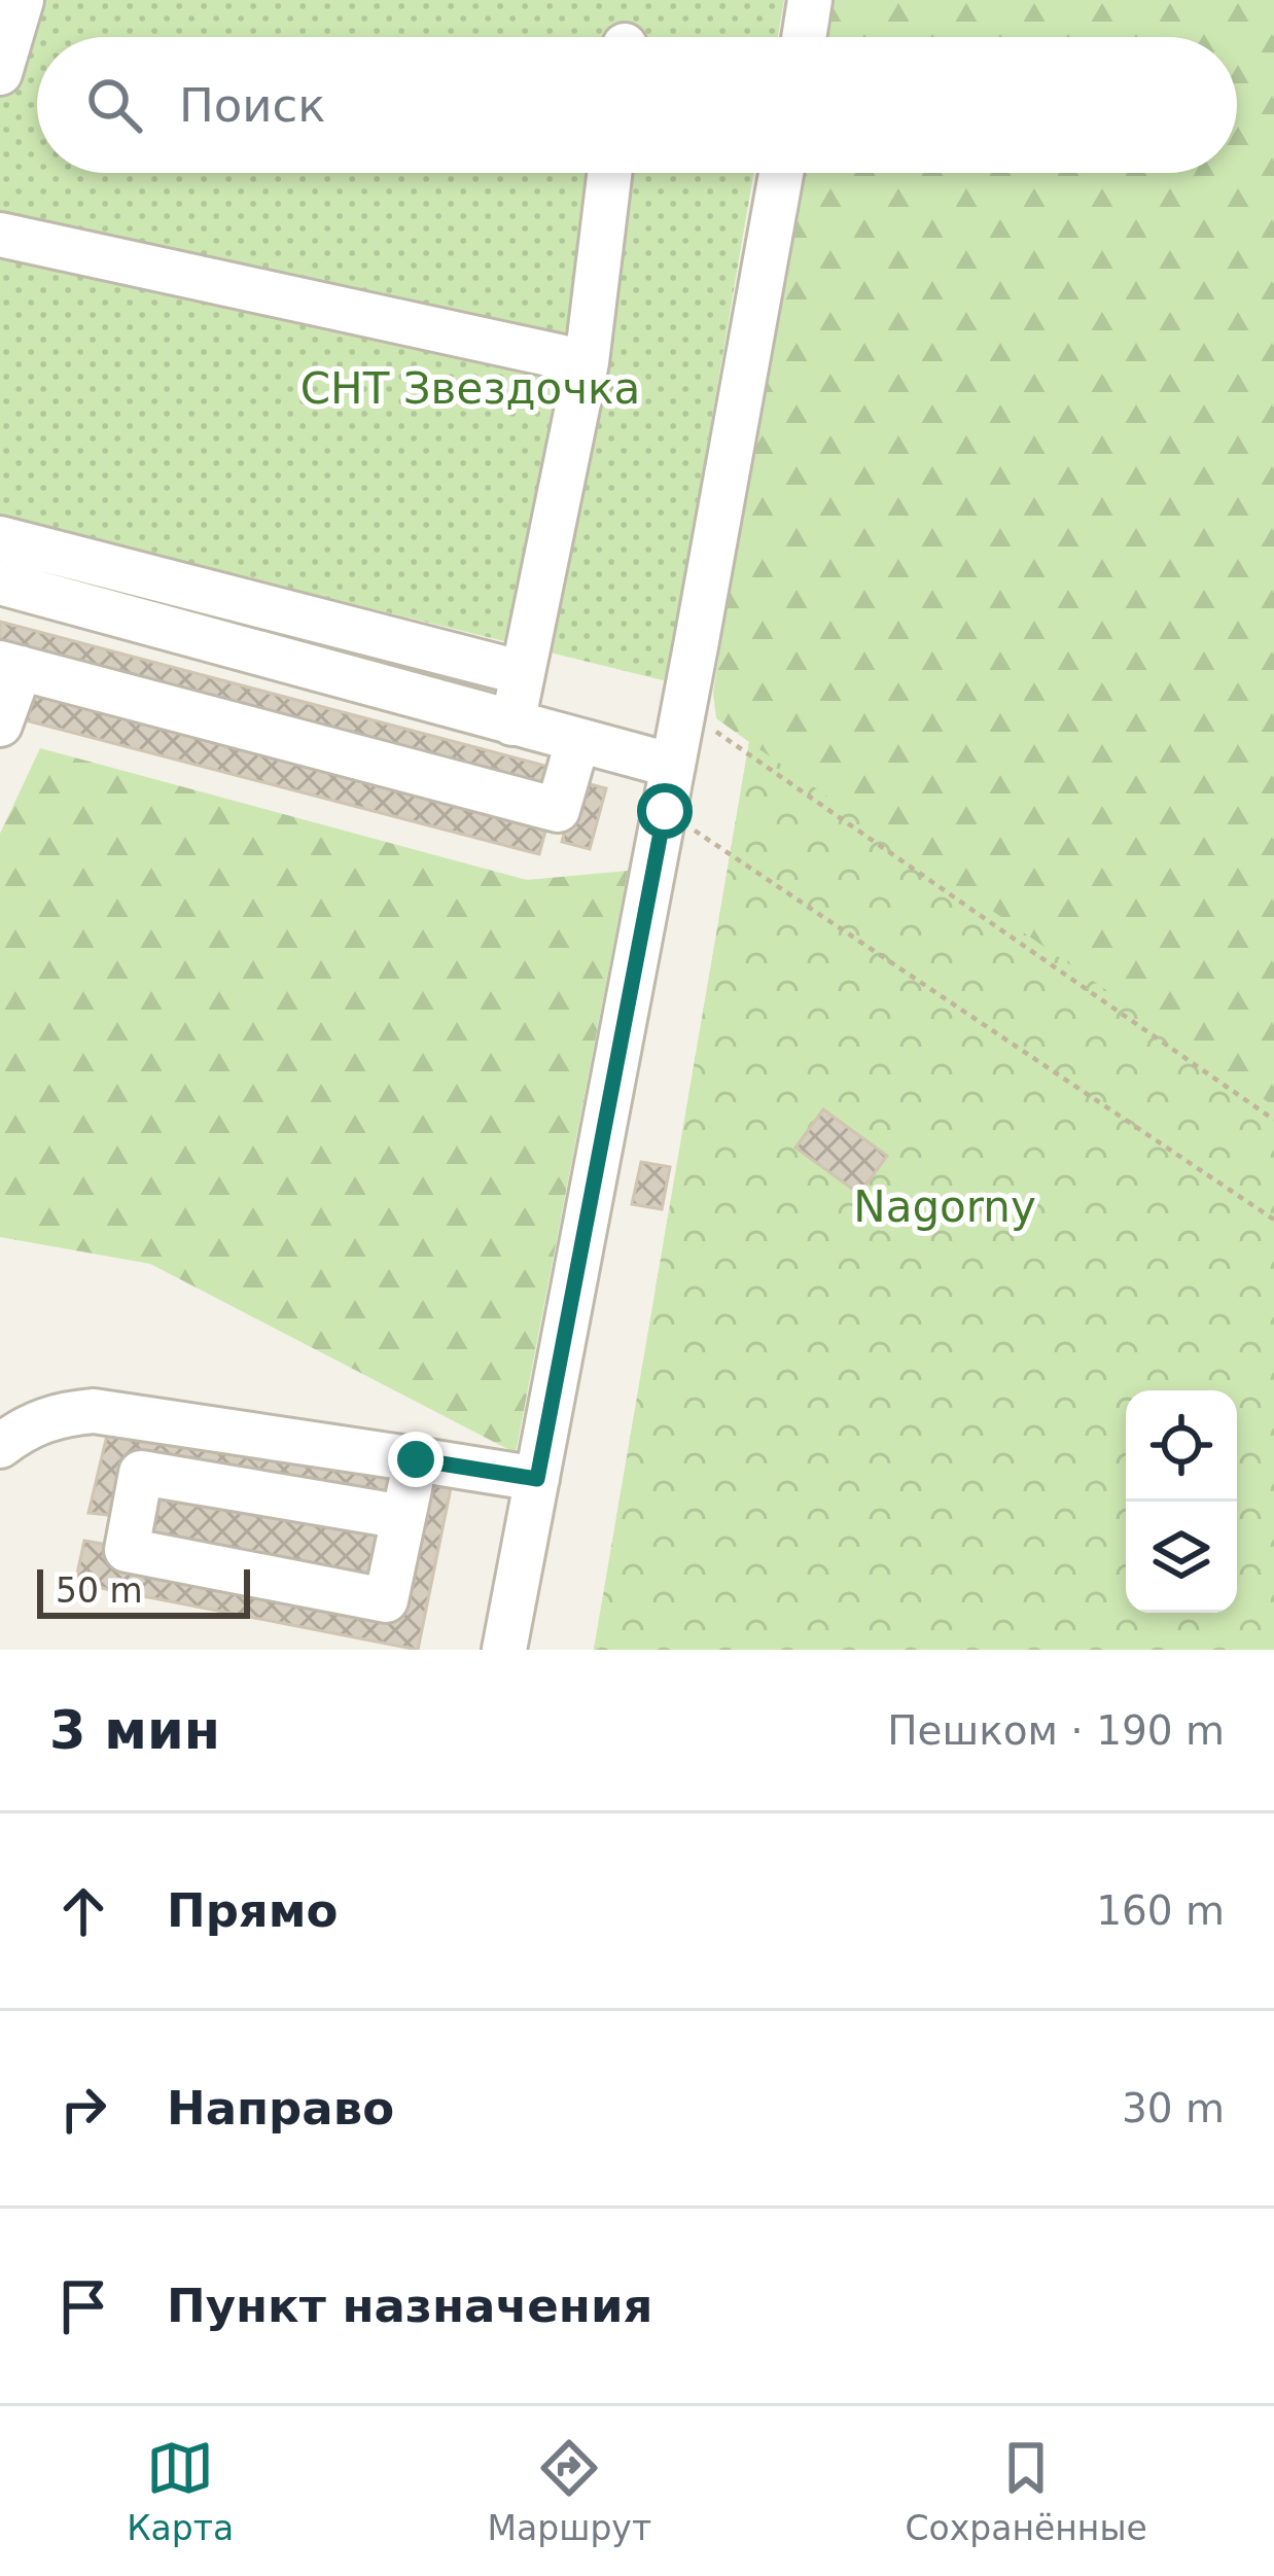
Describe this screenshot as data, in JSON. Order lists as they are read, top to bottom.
{
  "parks": ["СНТ Звездочка", "Nagorny"],
  "scale_bar": "50 m",
  "page": {
    "search": "Поиск",
    "scale": "50 m",
    "heading": ["3 мин", "Пешком · 190 m"],
    "list": [
      ["Прямо", "160 m"],
      ["Направо", "30 m"],
      "Пункт назначения"
    ],
    "nav": ["Карта", "Маршрут", "Сохранённые"]
  }
}
